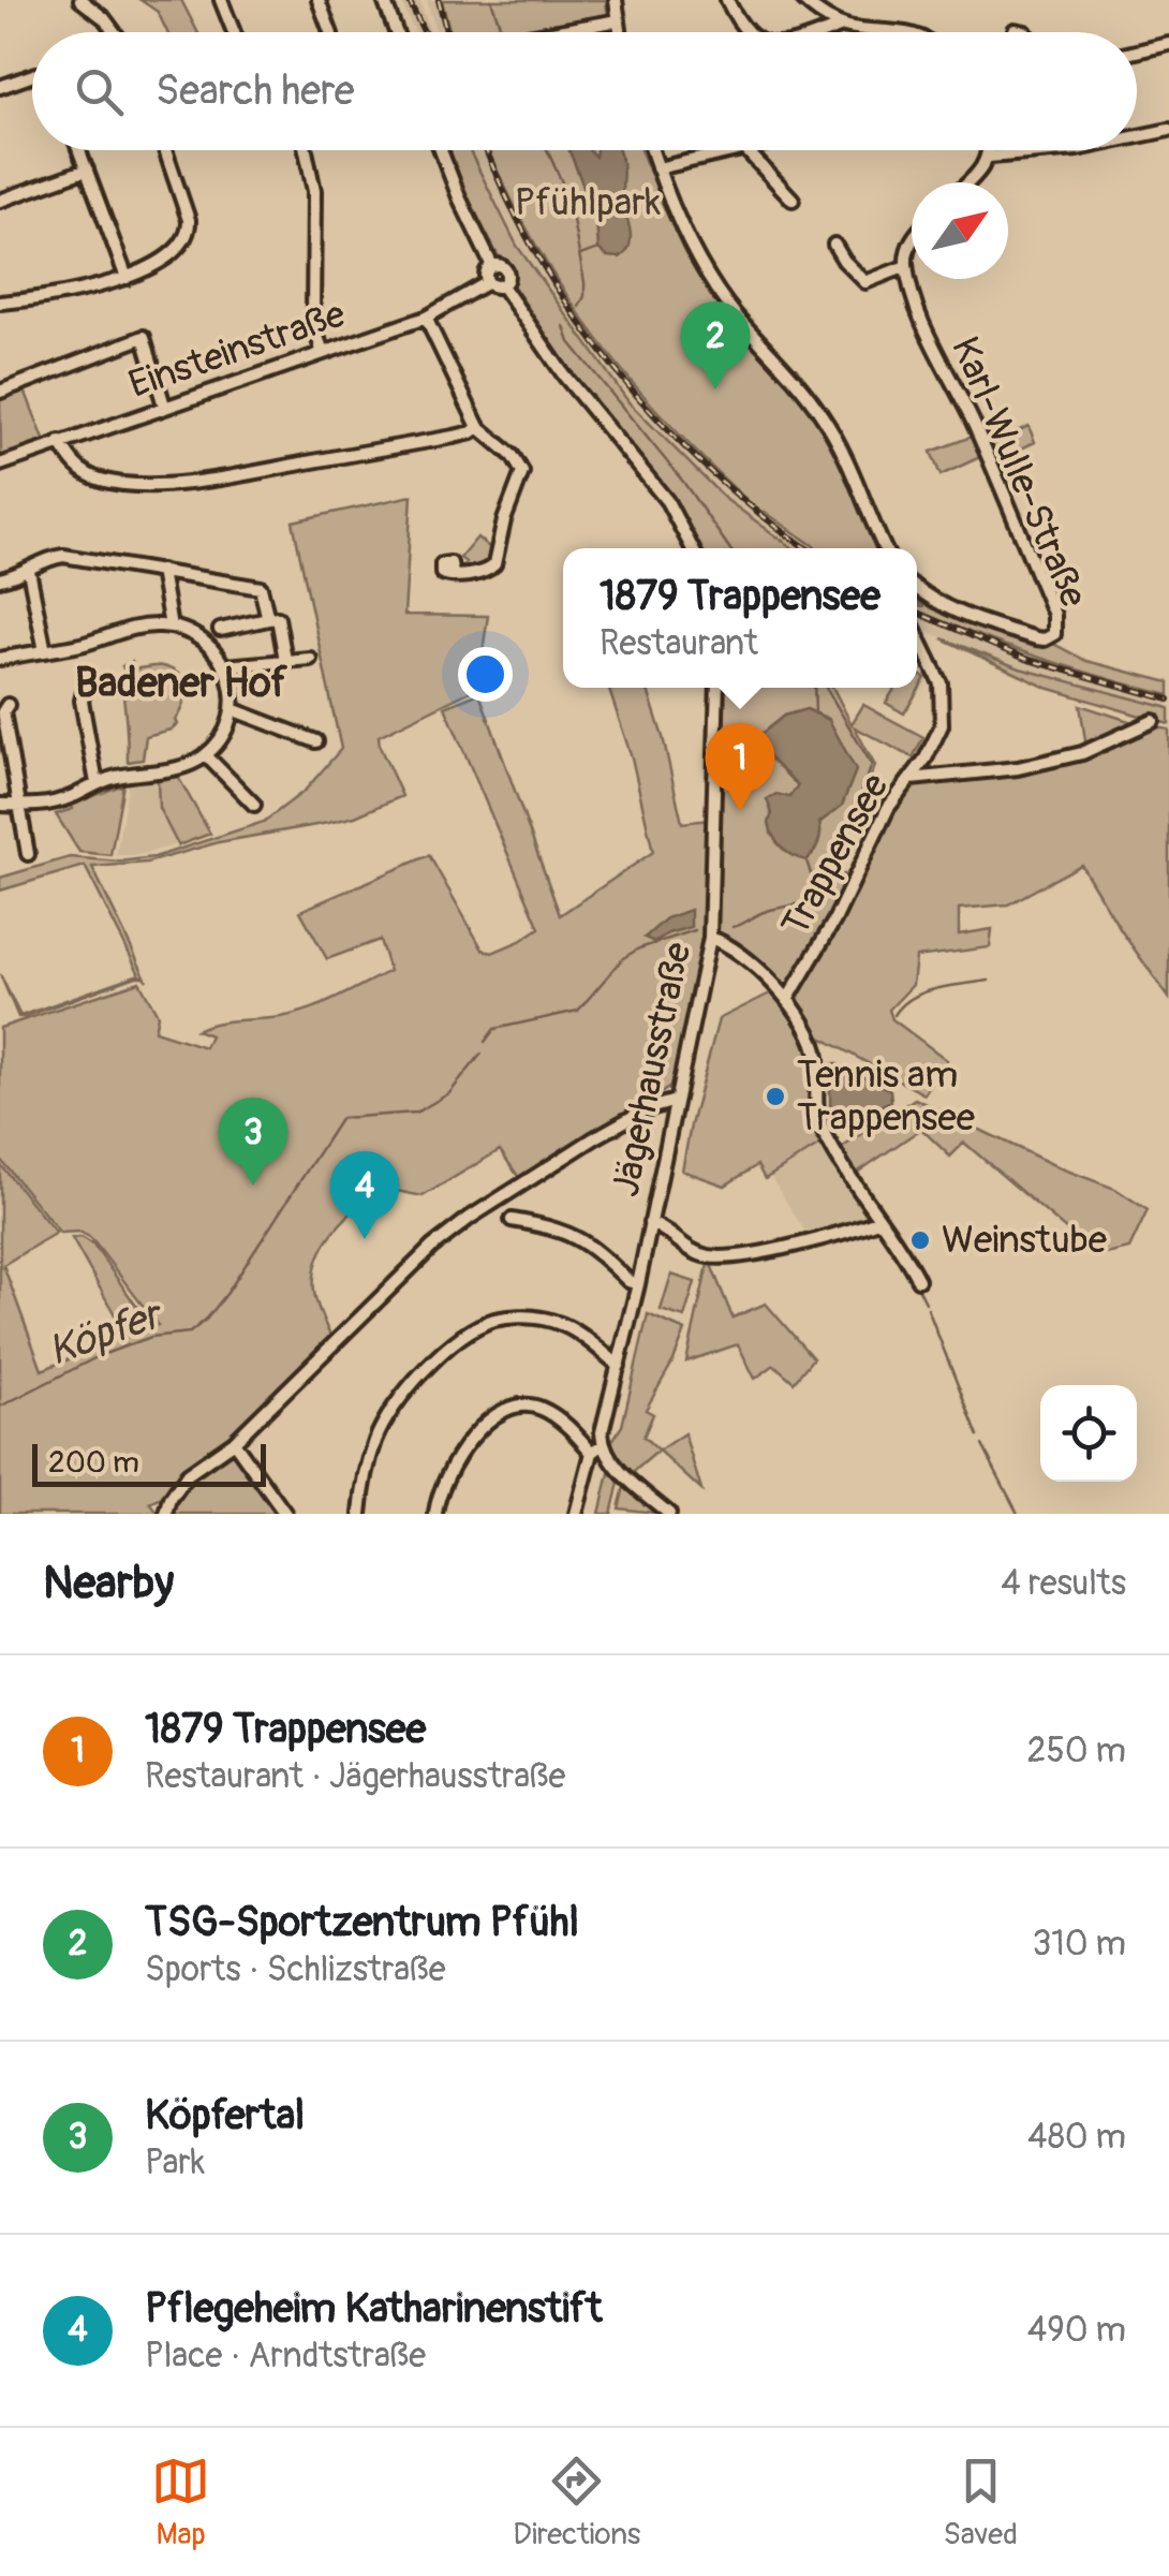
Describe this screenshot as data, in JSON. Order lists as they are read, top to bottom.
{
  "streets": {
    "street": [
      "Einsteinstraße",
      "Karl-Wulle-Straße",
      "Trappensee",
      "Jägerhausstraße"
    ]
  },
  "districts": ["Badener Hof"],
  "water": ["Köpfer"],
  "parks": ["Pfühlpark"],
  "places": ["Tennis am Trappensee", "Weinstube"],
  "scale_bar": "200 m",
  "north": "top right",
  "page": {
    "search": "Search here",
    "pins": [
      "2",
      "1",
      "3",
      "4"
    ],
    "popup": ["1879 Trappensee", "Restaurant"],
    "scale": "200 m",
    "heading": ["Nearby", "4 results"],
    "list": [
      {
        "mark": "1",
        "name": "1879 Trappensee",
        "note": "Restaurant · Jägerhausstraße",
        "value": "250 m"
      },
      {
        "mark": "2",
        "name": "TSG-Sportzentrum Pfühl",
        "note": "Sports · Schlizstraße",
        "value": "310 m"
      },
      {
        "mark": "3",
        "name": "Köpfertal",
        "note": "Park",
        "value": "480 m"
      },
      {
        "mark": "4",
        "name": "Pflegeheim Katharinenstift",
        "note": "Place · Arndtstraße",
        "value": "490 m"
      }
    ],
    "nav": ["Map", "Directions", "Saved"]
  }
}
